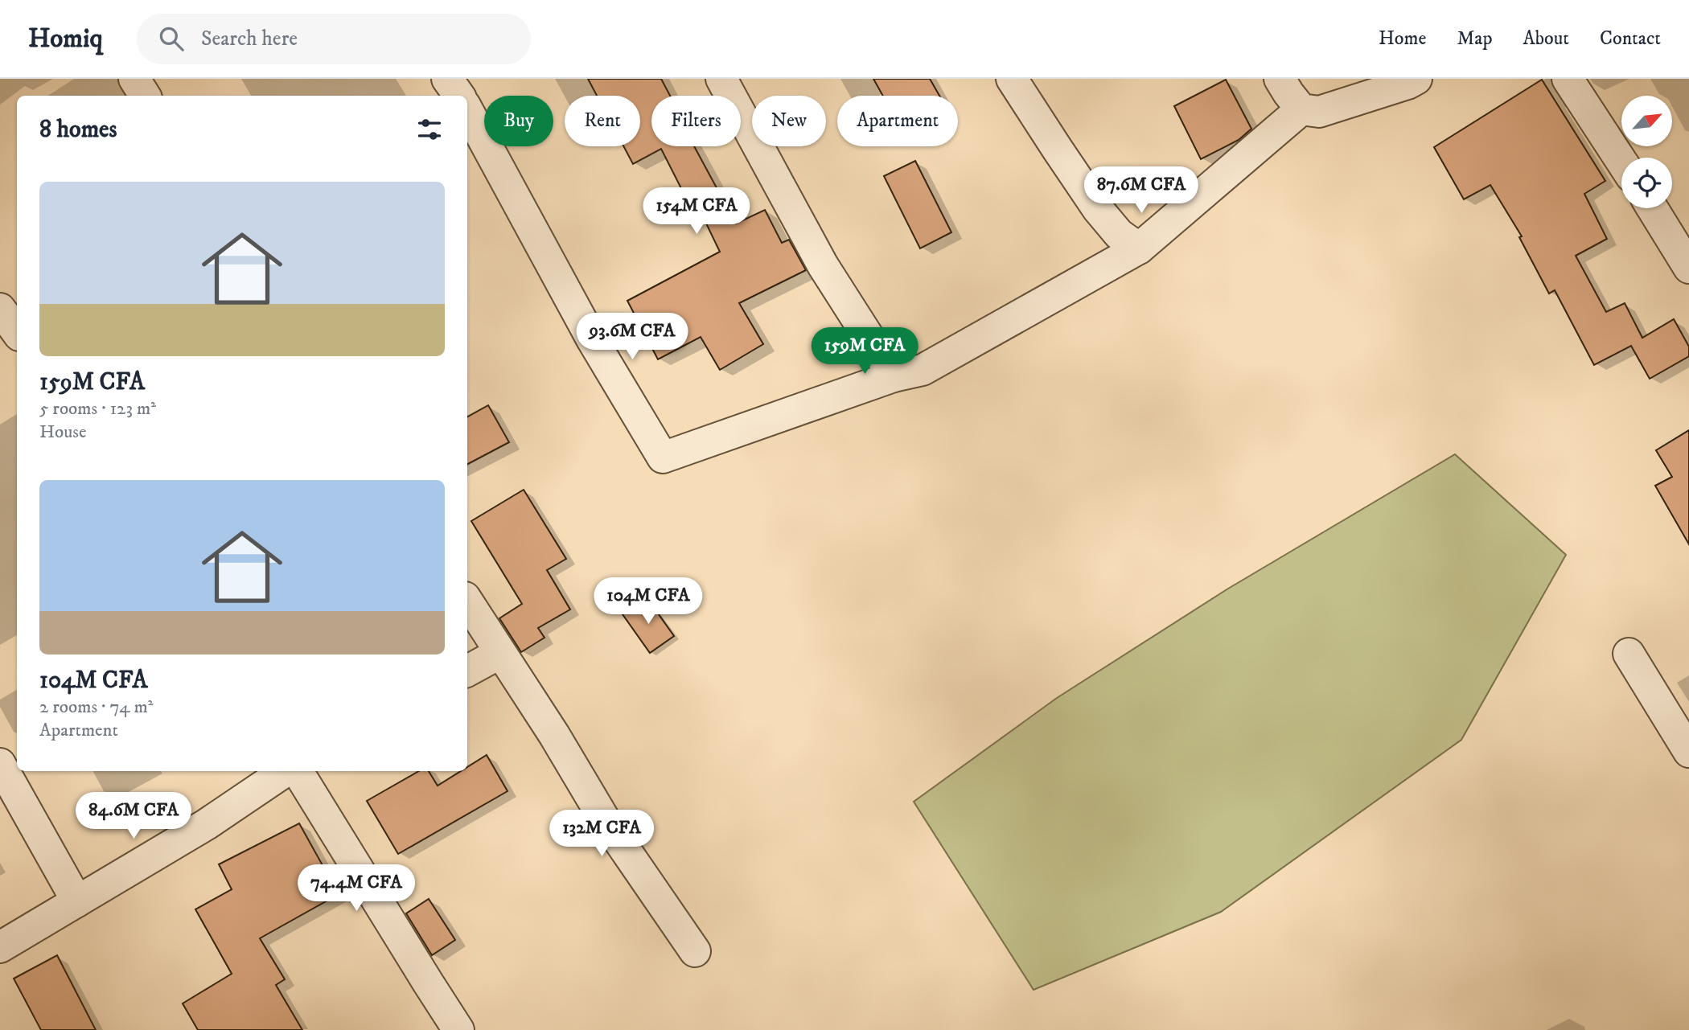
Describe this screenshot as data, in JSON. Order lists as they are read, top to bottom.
{
  "north": "top right",
  "page": {
    "header": "Homiq",
    "search": "Search here",
    "nav": [
      "Home",
      "Map",
      "About",
      "Contact"
    ],
    "chip": [
      "Buy",
      "Rent",
      "Filters",
      "New",
      "Apartment"
    ],
    "heading": "8 homes",
    "list": [
      {
        "name": "159M CFA",
        "note": "5 rooms · 123 m² · House"
      },
      {
        "name": "104M CFA",
        "note": "2 rooms · 74 m² · Apartment"
      }
    ],
    "price": [
      "87.6M CFA",
      "154M CFA",
      "93.6M CFA",
      "159M CFA",
      "104M CFA",
      "84.6M CFA",
      "132M CFA",
      "74.4M CFA"
    ]
  }
}
